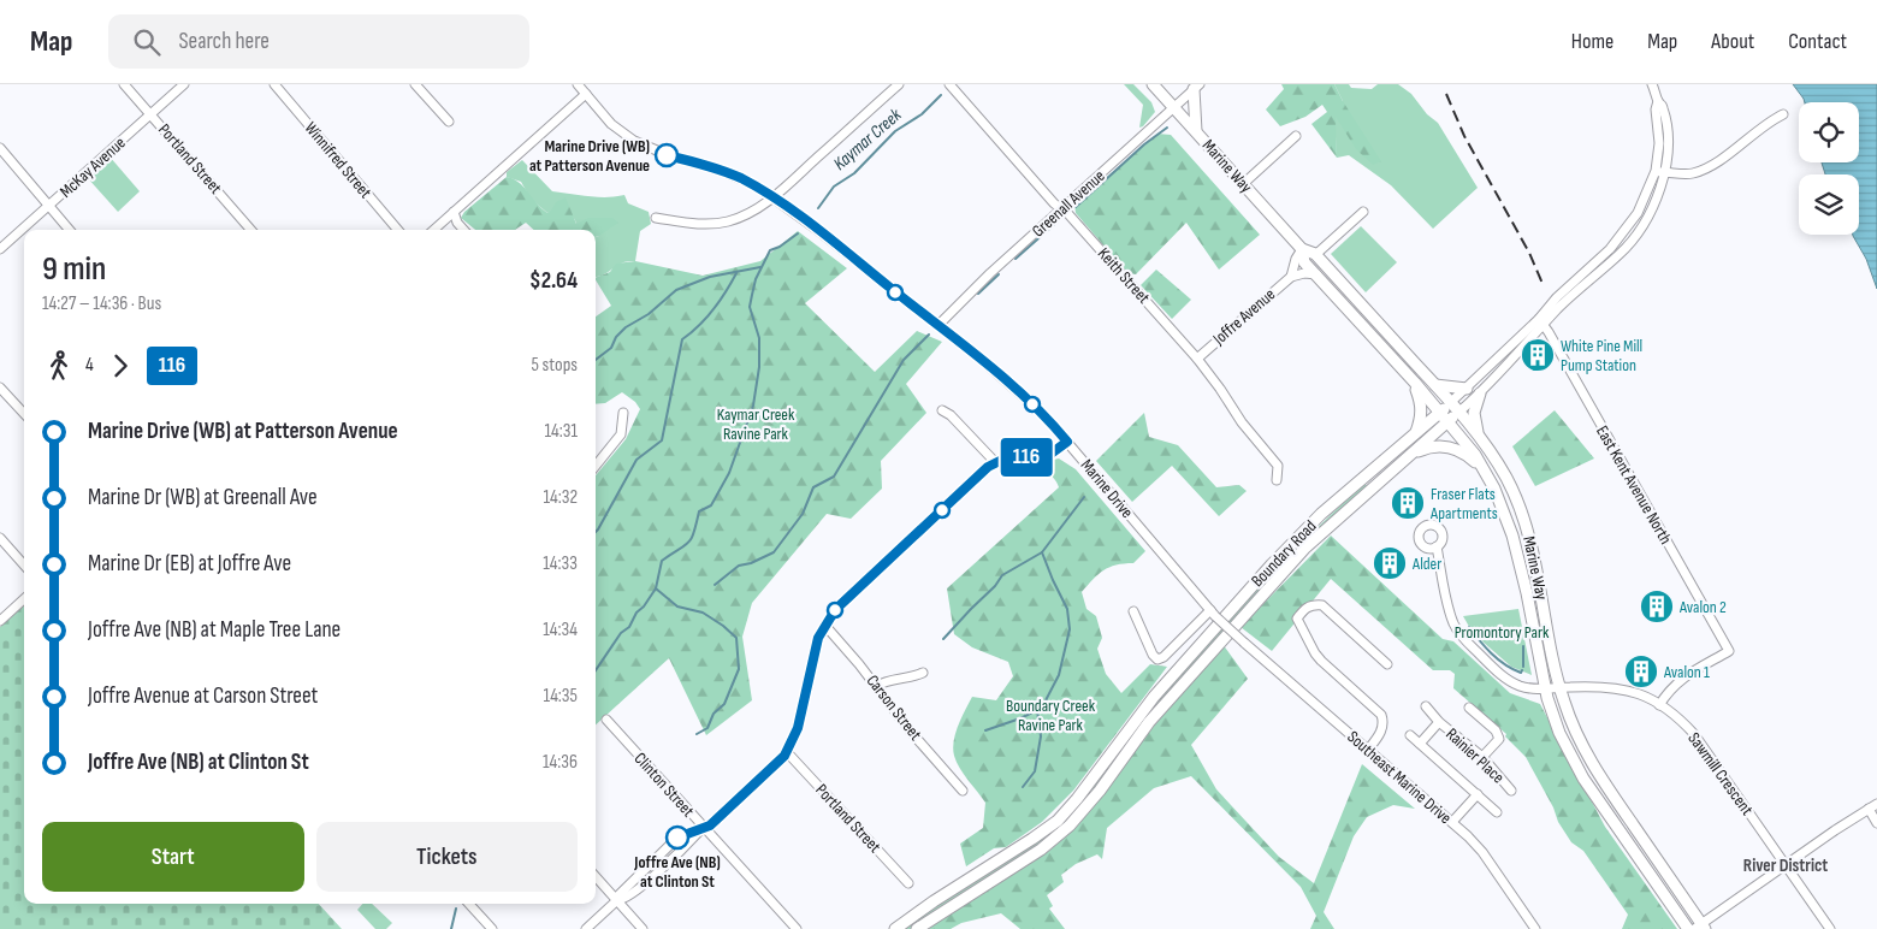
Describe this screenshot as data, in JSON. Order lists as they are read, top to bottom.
{
  "streets": {
    "main road": ["Marine Way", "Boundary Road"],
    "street": [
      "Portland Street",
      "Winnifred Street",
      "McKay Avenue",
      "Greenall Avenue",
      "Keith Street",
      "Joffre Avenue",
      "East Kent Avenue North",
      "Marine Drive",
      "Carson Street",
      "Rainier Place",
      "Sawmill Crescent",
      "Southeast Marine Drive",
      "Clinton Street"
    ]
  },
  "crossings": [
    ["Portland Street", "McKay Avenue"],
    ["Marine Way", "Greenall Avenue"],
    ["Marine Way", "Joffre Avenue"],
    ["Marine Way", "Boundary Road"],
    ["Marine Way", "Sawmill Crescent"],
    ["Greenall Avenue", "Keith Street"],
    ["Greenall Avenue", "Marine Drive"],
    ["Keith Street", "Joffre Avenue"],
    ["East Kent Avenue North", "Boundary Road"],
    ["East Kent Avenue North", "Sawmill Crescent"],
    ["Marine Drive", "Southeast Marine Drive"]
  ],
  "districts": ["River District"],
  "water": ["Kaymar Creek"],
  "parks": ["Kaymar Creek Ravine Park", "Promontory Park", "Boundary Creek Ravine Park"],
  "places": {
    "other": ["Marine Drive (WB) at Patterson Avenue", "Joffre Ave (NB) at Clinton St"],
    "building": [
      "White Pine Mill Pump Station",
      "Fraser Flats Apartments",
      "Alder",
      "Avalon 2",
      "Avalon 1"
    ]
  },
  "lines": ["bus line 116"],
  "page": {
    "header": "Map",
    "search": "Search here",
    "nav": [
      "Home",
      "Map",
      "About",
      "Contact"
    ],
    "on_map": "116",
    "heading": ["9 min", "14:27 – 14:36 · Bus", "$2.64"],
    "legs": ["4", "116", "5 stops"],
    "list": [
      {
        "name": "Marine Drive (WB) at Patterson Avenue",
        "value": "14:31"
      },
      {
        "name": "Marine Dr (WB) at Greenall Ave",
        "value": "14:32"
      },
      {
        "name": "Marine Dr (EB) at Joffre Ave",
        "value": "14:33"
      },
      {
        "name": "Joffre Ave (NB) at Maple Tree Lane",
        "value": "14:34"
      },
      {
        "name": "Joffre Avenue at Carson Street",
        "value": "14:35"
      },
      {
        "name": "Joffre Ave (NB) at Clinton St",
        "value": "14:36"
      }
    ],
    "buttons": ["Start", "Tickets"]
  }
}
